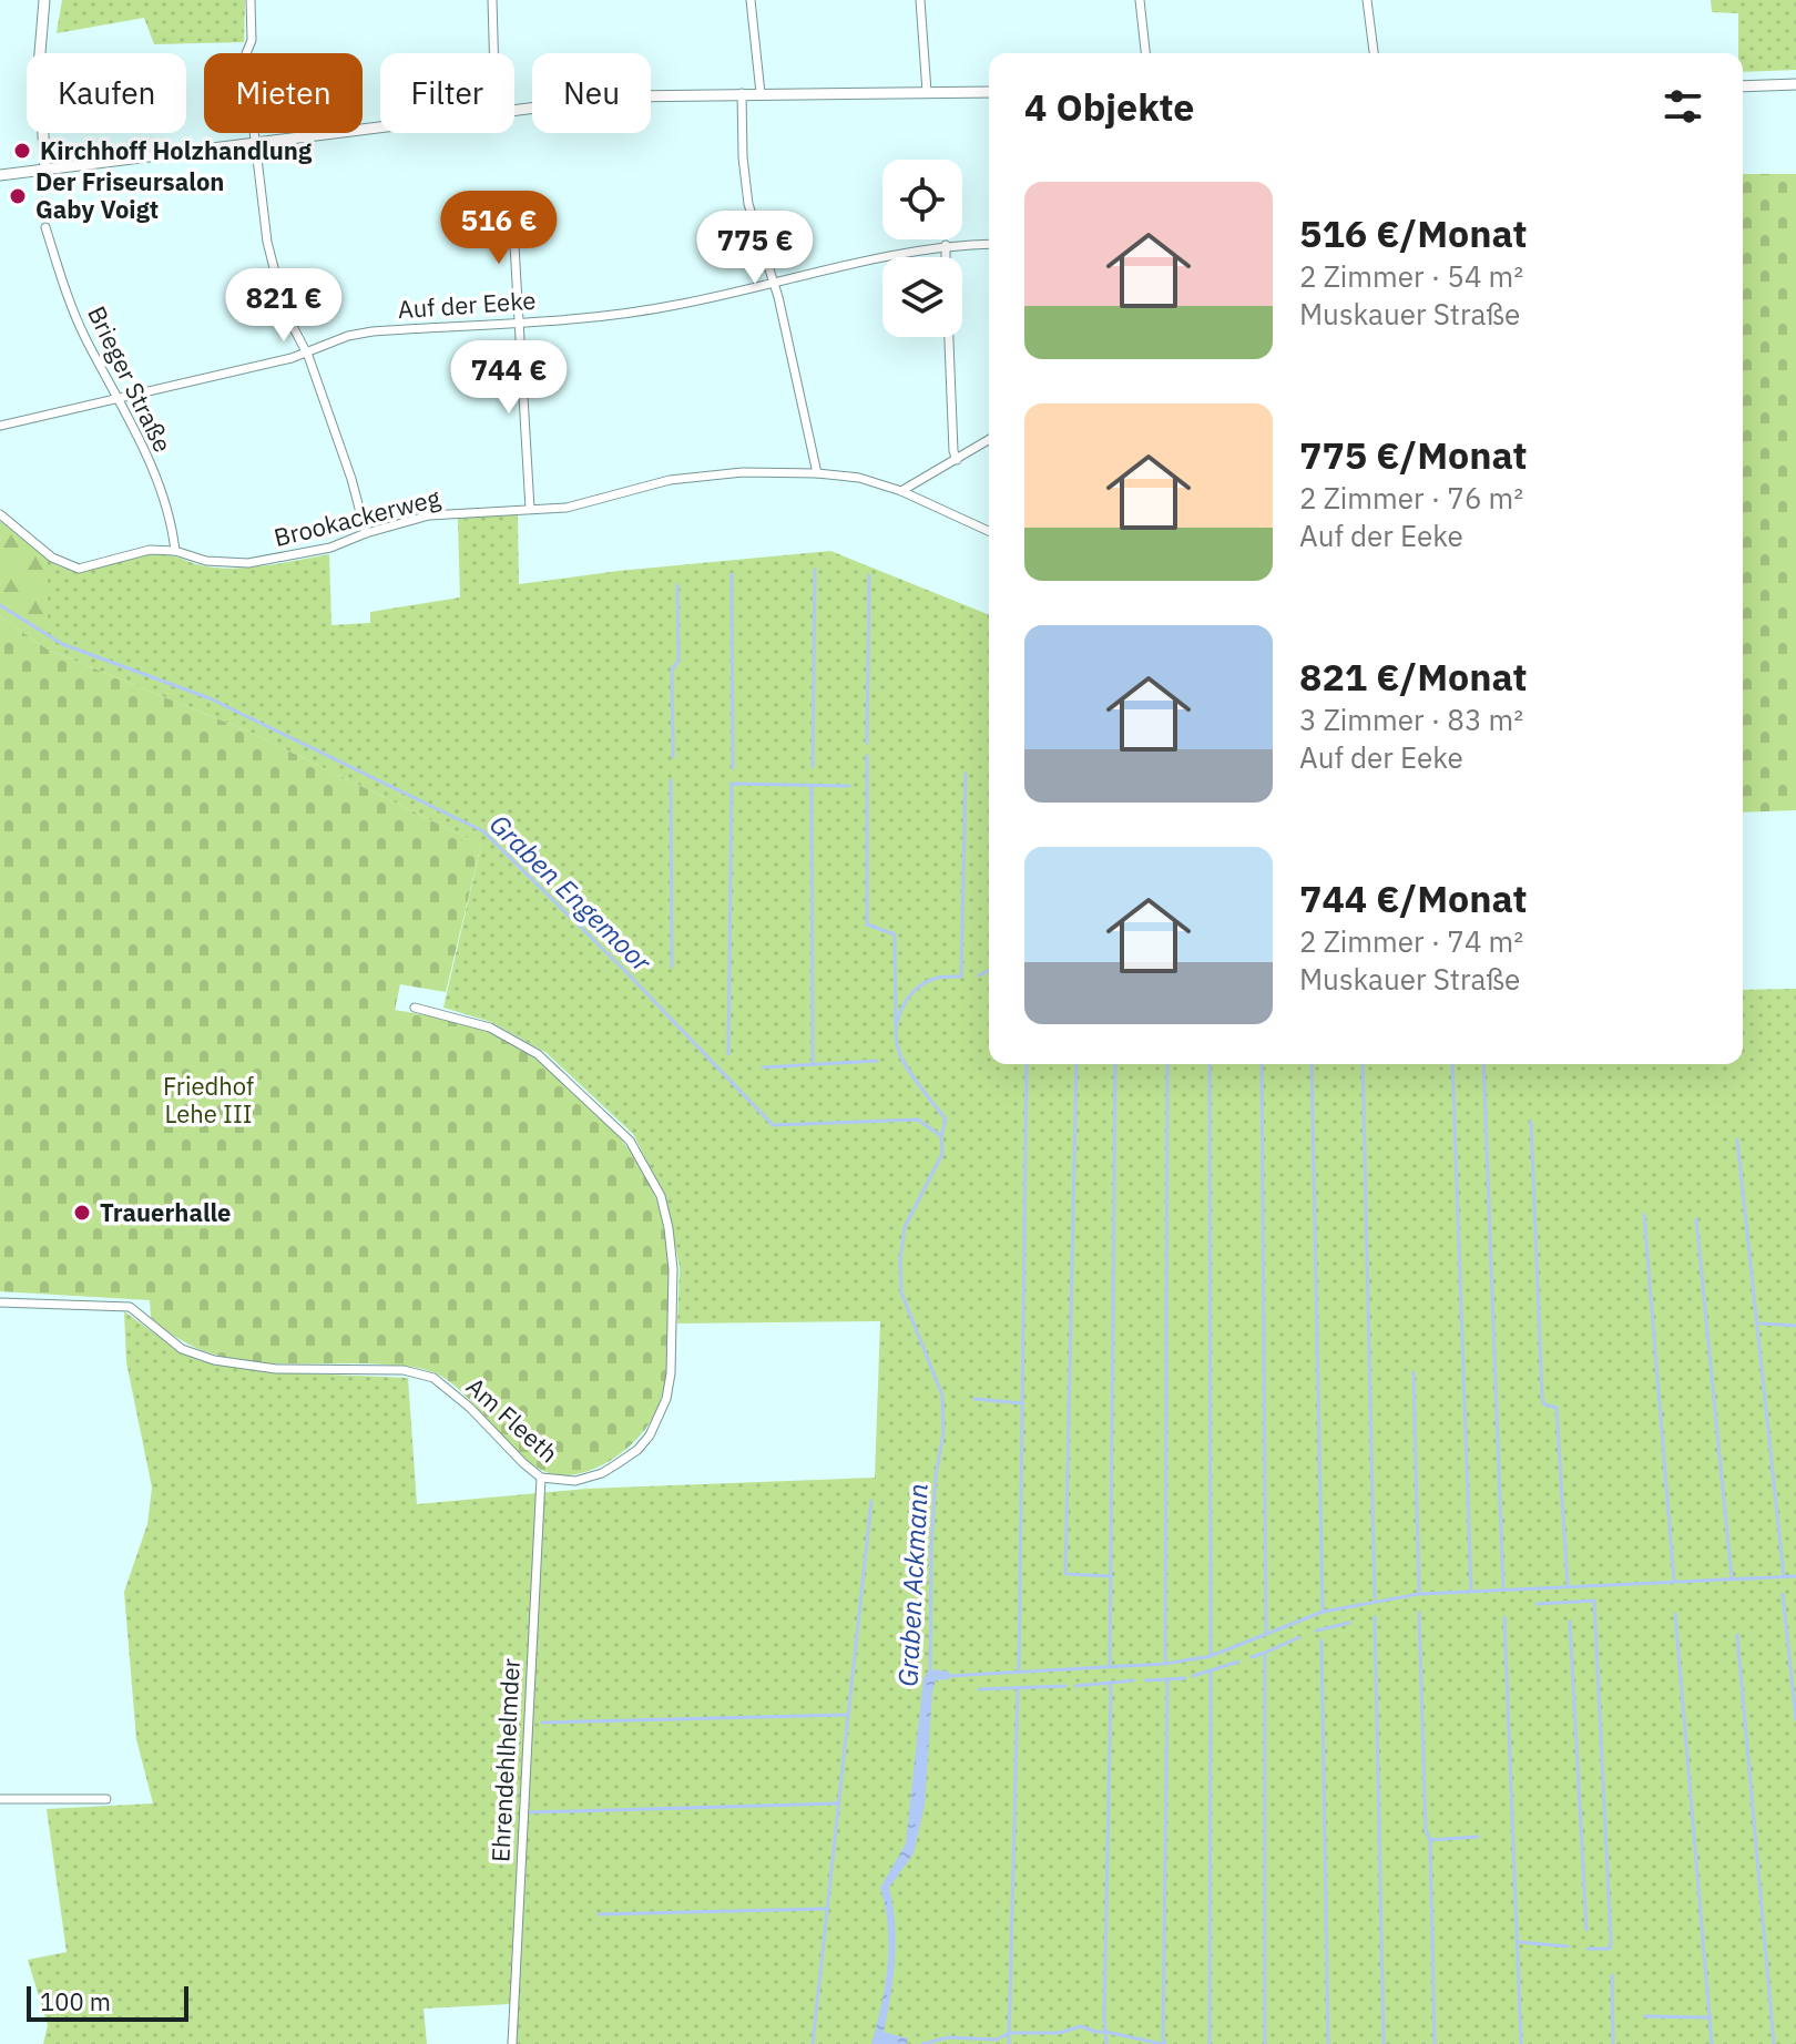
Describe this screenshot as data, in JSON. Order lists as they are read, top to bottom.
{
  "streets": {
    "street": [
      "Auf der Eeke",
      "Brieger Straße",
      "Brookackerweg",
      "Am Fleeth",
      "Ehrendehlhelmder"
    ]
  },
  "crossings": [
    ["Auf der Eeke", "Brieger Straße"],
    ["Brieger Straße", "Brookackerweg"],
    ["Am Fleeth", "Ehrendehlhelmder"]
  ],
  "water": ["Graben Engemoor", "Graben Ackmann"],
  "parks": ["Friedhof Lehe III"],
  "places": ["Kirchhoff Holzhandlung", "Der Friseursalon Gaby Voigt", "Trauerhalle"],
  "scale_bar": "100 m",
  "page": {
    "chip": [
      "Kaufen",
      "Mieten",
      "Filter",
      "Neu"
    ],
    "heading": "4 Objekte",
    "list": [
      {
        "name": "516 €/Monat",
        "note": "2 Zimmer · 54 m² · Muskauer Straße"
      },
      {
        "name": "775 €/Monat",
        "note": "2 Zimmer · 76 m² · Auf der Eeke"
      },
      {
        "name": "821 €/Monat",
        "note": "3 Zimmer · 83 m² · Auf der Eeke"
      },
      {
        "name": "744 €/Monat",
        "note": "2 Zimmer · 74 m² · Muskauer Straße"
      }
    ],
    "price": [
      "516 €",
      "775 €",
      "821 €",
      "744 €"
    ],
    "scale": "100 m"
  }
}
